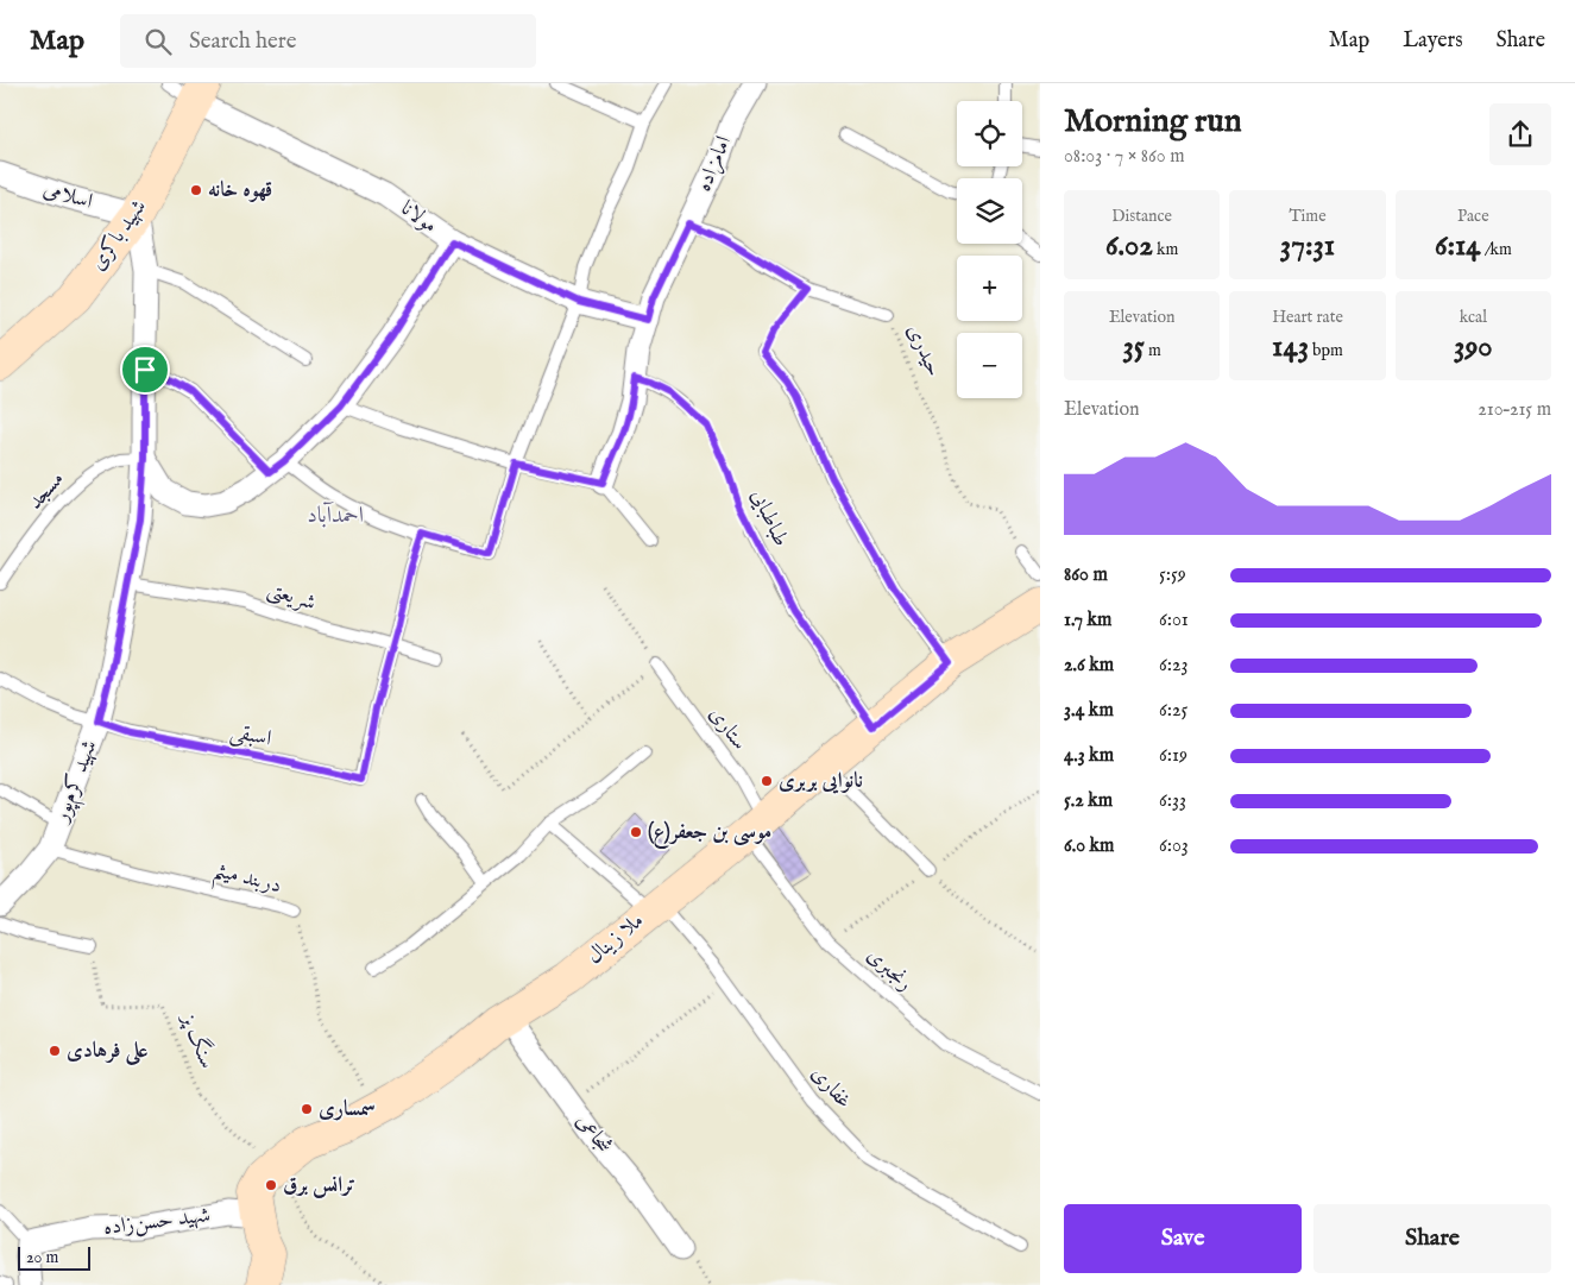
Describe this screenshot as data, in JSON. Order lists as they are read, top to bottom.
{
  "streets": {
    "main road": ["شهید باکری", "ملا زینال"],
    "street": [
      "امامزاده",
      "اسلامی",
      "مولانا",
      "شهید کرم‌پور",
      "شجاعی",
      "شهید حسن‌زاده"
    ],
    "lane": [
      "حیدری",
      "مسجد",
      "طباطبایی",
      "شریعتی",
      "ستاری",
      "اسبقی",
      "دربند میثم",
      "رنجبری",
      "غفاری"
    ],
    "path": ["سنگ پز"]
  },
  "crossings": [
    ["امامزاده", "مولانا"],
    ["امامزاده", "حیدری"],
    ["اسلامی", "شهید باکری"],
    ["اسلامی", "شهید کرم‌پور"],
    ["مولانا", "شهید باکری"],
    ["شهید باکری", "شهید کرم‌پور"],
    ["مسجد", "شهید کرم‌پور"],
    ["طباطبایی", "ملا زینال"],
    ["شریعتی", "اسبقی"],
    ["شریعتی", "شهید کرم‌پور"],
    ["ستاری", "ملا زینال"],
    ["ستاری", "رنجبری"],
    ["اسبقی", "شهید کرم‌پور"],
    ["شهید کرم‌پور", "دربند میثم"],
    ["دربند میثم", "ملا زینال"],
    ["ملا زینال", "رنجبری"],
    ["ملا زینال", "سنگ پز"],
    ["ملا زینال", "غفاری"],
    ["ملا زینال", "شجاعی"],
    ["ملا زینال", "شهید حسن‌زاده"]
  ],
  "districts": ["احمدآباد"],
  "places": [
    "قهوه خانه",
    "نانوایی بربری",
    "موسی بن جعفر(ع)",
    "علی فرهادی",
    "سمساری",
    "ترانس برق"
  ],
  "scale_bar": "20 m",
  "page": {
    "header": "Map",
    "search": "Search here",
    "nav": ["Map", "Layers", "Share"],
    "heading": ["Morning run", "08:03 · 7 × 860 m"],
    "map_buttons": ["+", "−"],
    "stats": [
      ["Distance", "6.02 km"],
      ["Time", "37:31"],
      ["Pace", "6:14 /km"],
      ["Elevation", "35 m"],
      ["Heart rate", "143 bpm"],
      ["kcal", "390"]
    ],
    "chart": ["Elevation", "210–215 m"],
    "list": [
      {
        "name": "860 m",
        "note": "5:59"
      },
      {
        "name": "1.7 km",
        "note": "6:01"
      },
      {
        "name": "2.6 km",
        "note": "6:23"
      },
      {
        "name": "3.4 km",
        "note": "6:25"
      },
      {
        "name": "4.3 km",
        "note": "6:19"
      },
      {
        "name": "5.2 km",
        "note": "6:33"
      },
      {
        "name": "6.0 km",
        "note": "6:03"
      }
    ],
    "buttons": ["Save", "Share"],
    "scale": "20 m"
  }
}
